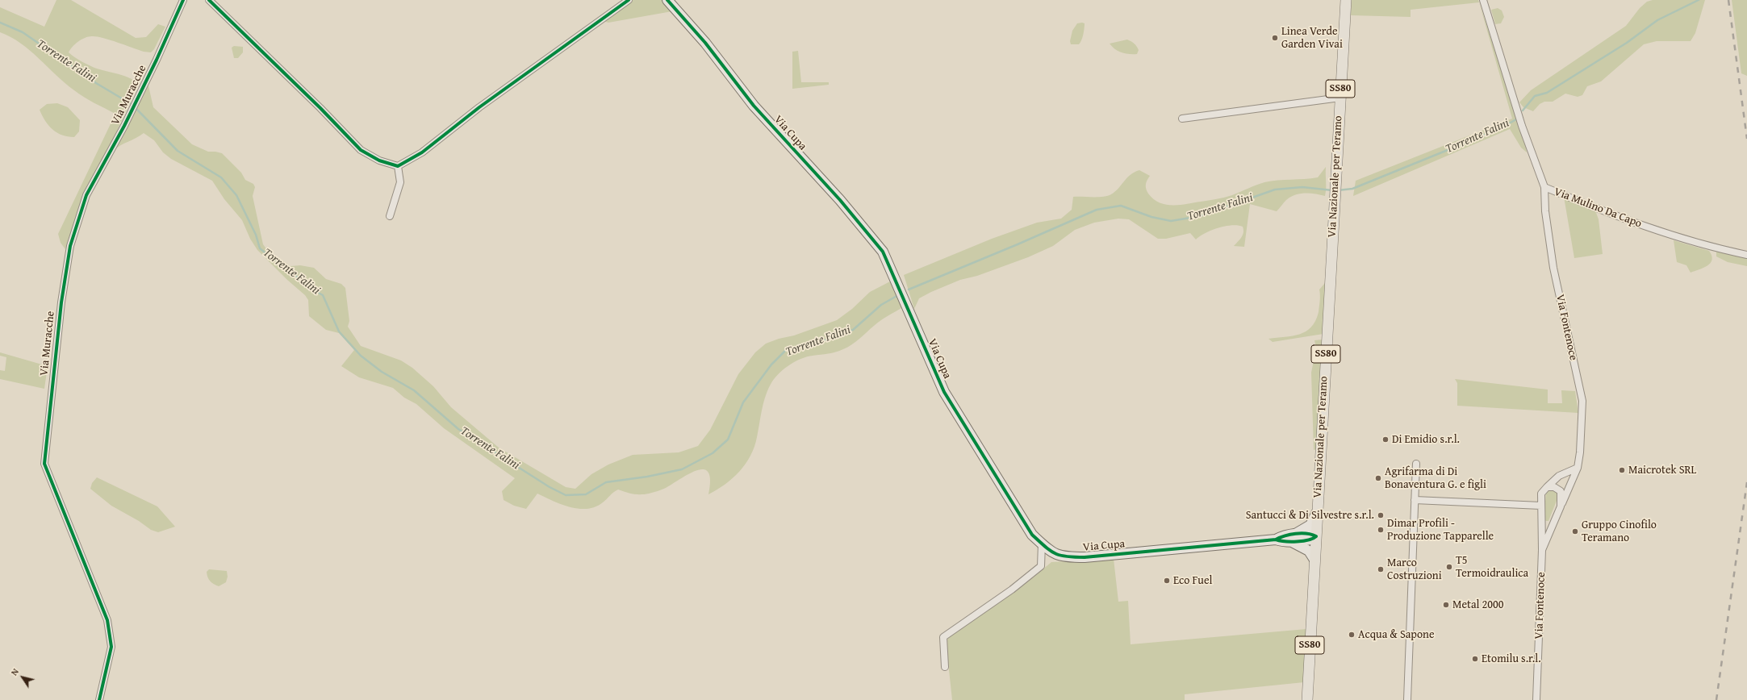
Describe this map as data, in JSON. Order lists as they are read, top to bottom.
{
  "streets": {
    "main road": ["SS80", "Via Nazionale per Teramo"],
    "street": [
      "Via Muracche",
      "Via Cupa",
      "Via Mulino Da Capo",
      "Via Fontenoce"
    ]
  },
  "crossings": [
    ["Via Cupa", "Via Nazionale per Teramo"],
    ["Via Mulino Da Capo", "Via Fontenoce"]
  ],
  "water": ["Torrente Falini"],
  "places": [
    "Linea Verde Garden Vivai",
    "Di Emidio s.r.l.",
    "Maicrotek SRL",
    "Agrifarma di Di Bonaventura G. e figli",
    "Santucci & Di Silvestre s.r.l.",
    "Dimar Profili - Produzione Tapparelle",
    "Gruppo Cinofilo Teramano",
    "T5 Termoidraulica",
    "Marco Costruzioni",
    "Eco Fuel",
    "Metal 2000",
    "Acqua & Sapone",
    "Etomilu s.r.l."
  ],
  "north": "top left"
}
